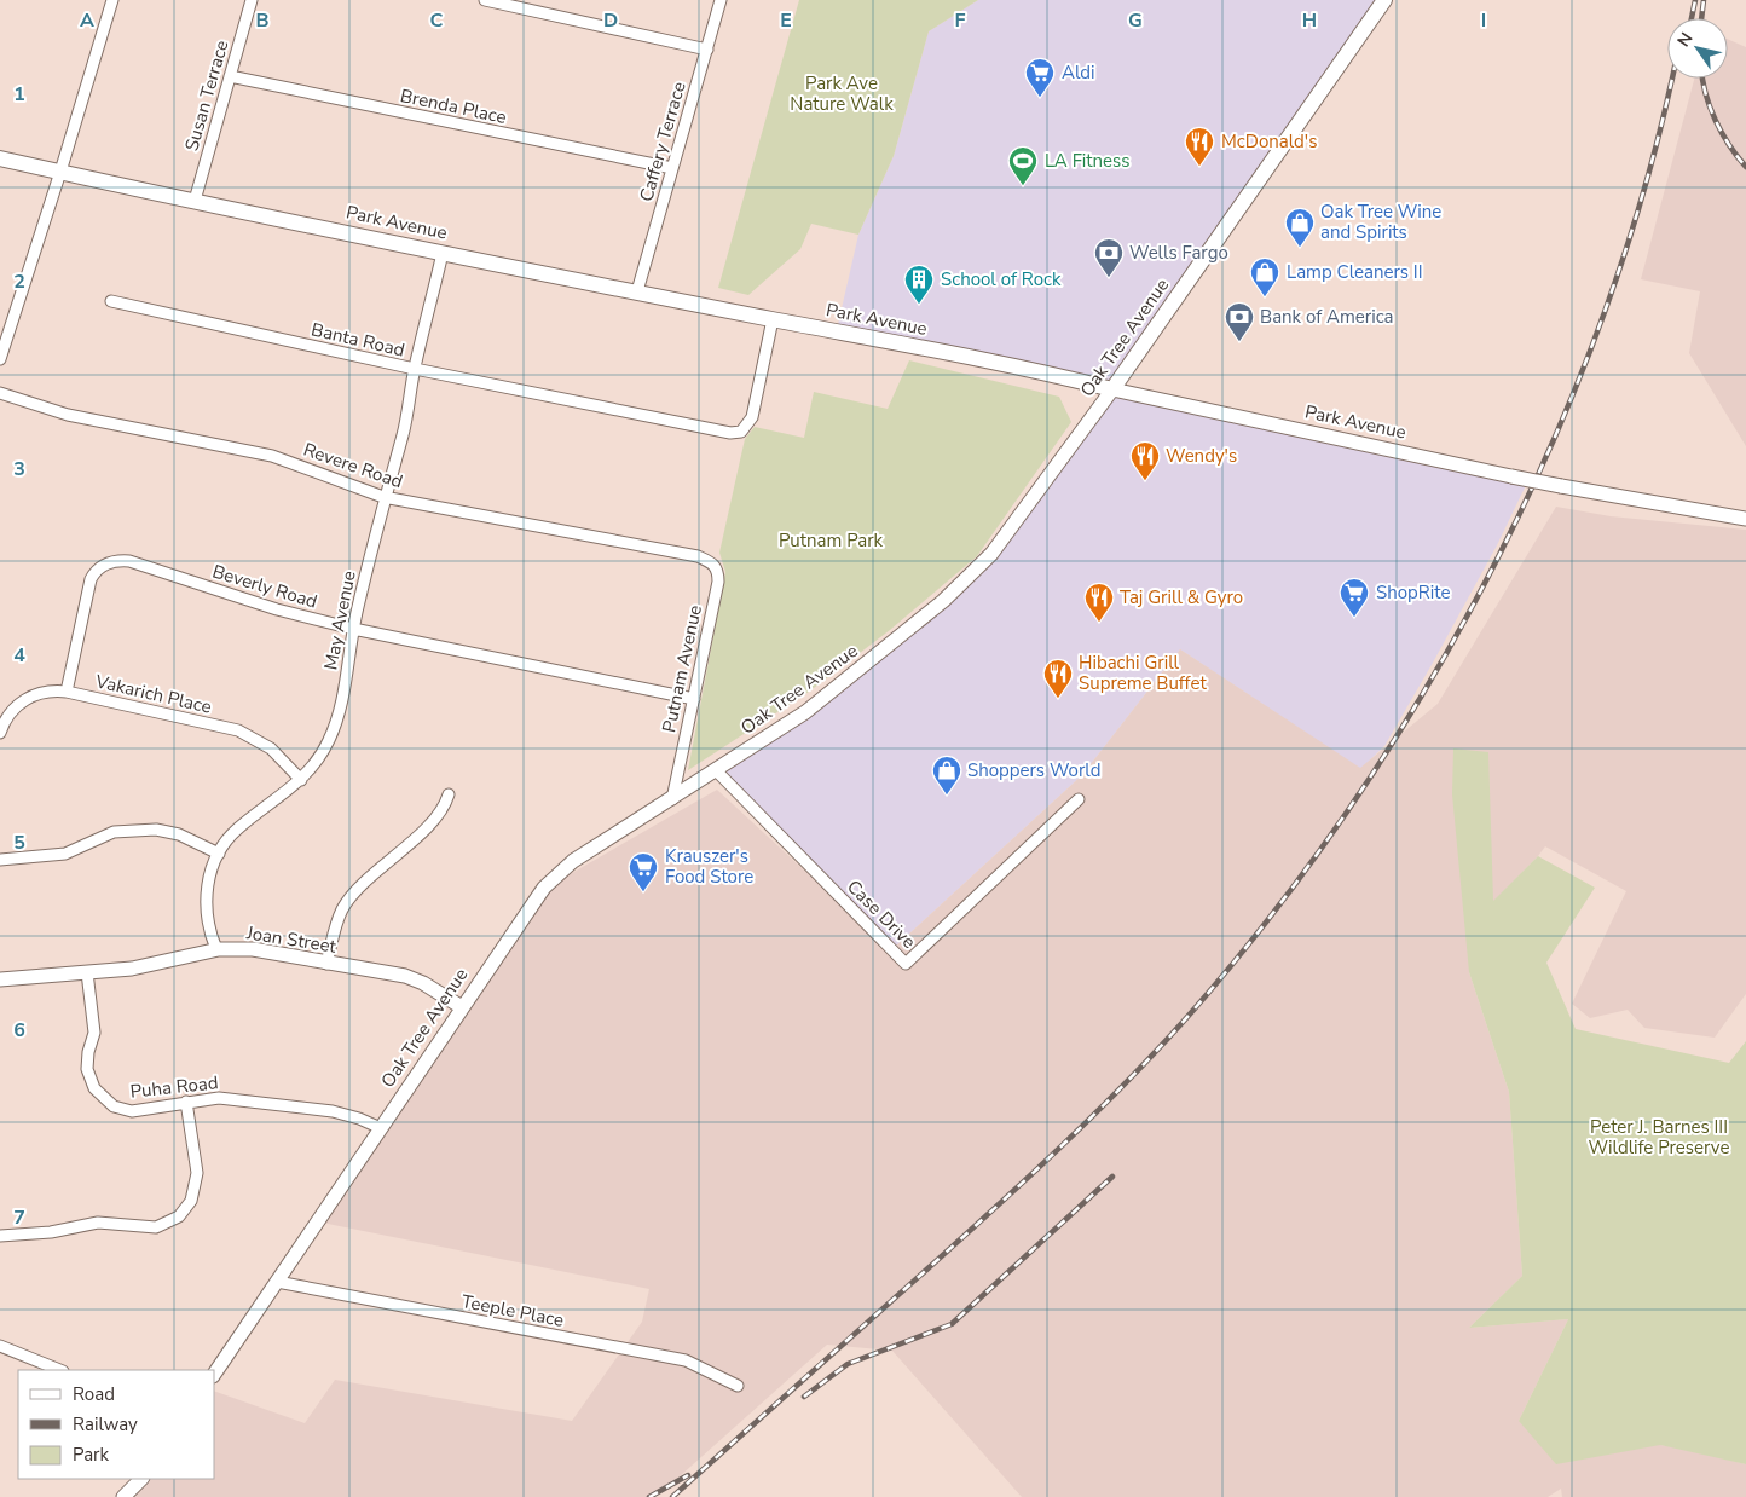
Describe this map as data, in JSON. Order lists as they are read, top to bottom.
{
  "streets": {
    "main road": ["Park Avenue", "Oak Tree Avenue"],
    "street": [
      "Susan Terrace",
      "Brenda Place",
      "Caffery Terrace",
      "Banta Road",
      "Revere Road",
      "Beverly Road",
      "May Avenue",
      "Putnam Avenue",
      "Vakarich Place",
      "Case Drive",
      "Joan Street",
      "Puha Road",
      "Teeple Place"
    ]
  },
  "crossings": [
    ["Susan Terrace", "Brenda Place"],
    ["Susan Terrace", "Park Avenue"],
    ["Brenda Place", "Caffery Terrace"],
    ["Caffery Terrace", "Park Avenue"],
    ["Park Avenue", "Oak Tree Avenue"],
    ["Park Avenue", "Banta Road"],
    ["Park Avenue", "May Avenue"],
    ["Oak Tree Avenue", "Putnam Avenue"],
    ["Oak Tree Avenue", "Case Drive"],
    ["Oak Tree Avenue", "Joan Street"],
    ["Oak Tree Avenue", "Puha Road"],
    ["Oak Tree Avenue", "Teeple Place"],
    ["Banta Road", "May Avenue"],
    ["Revere Road", "May Avenue"],
    ["Revere Road", "Putnam Avenue"],
    ["Beverly Road", "May Avenue"],
    ["Beverly Road", "Putnam Avenue"],
    ["Beverly Road", "Vakarich Place"],
    ["May Avenue", "Vakarich Place"],
    ["May Avenue", "Joan Street"],
    ["Joan Street", "Puha Road"]
  ],
  "parks": ["Park Ave Nature Walk", "Putnam Park", "Peter J. Barnes III Wildlife Preserve"],
  "places": {
    "supermarket": ["Aldi", "ShopRite", "Krauszer's Food Store"],
    "restaurant": [
      "McDonald's",
      "Wendy's",
      "Taj Grill & Gyro",
      "Hibachi Grill Supreme Buffet"
    ],
    "sports": ["LA Fitness"],
    "shop": ["Oak Tree Wine and Spirits", "Lamp Cleaners II", "Shoppers World"],
    "bank": ["Wells Fargo", "Bank of America"],
    "building": ["School of Rock"]
  },
  "legend": ["Road", "Railway", "Park"],
  "north": "top left",
  "grid": {
    "columns": [
      "A",
      "B",
      "C",
      "D",
      "E",
      "F",
      "G",
      "H",
      "I"
    ],
    "rows": [
      "1",
      "2",
      "3",
      "4",
      "5",
      "6",
      "7"
    ]
  }
}
